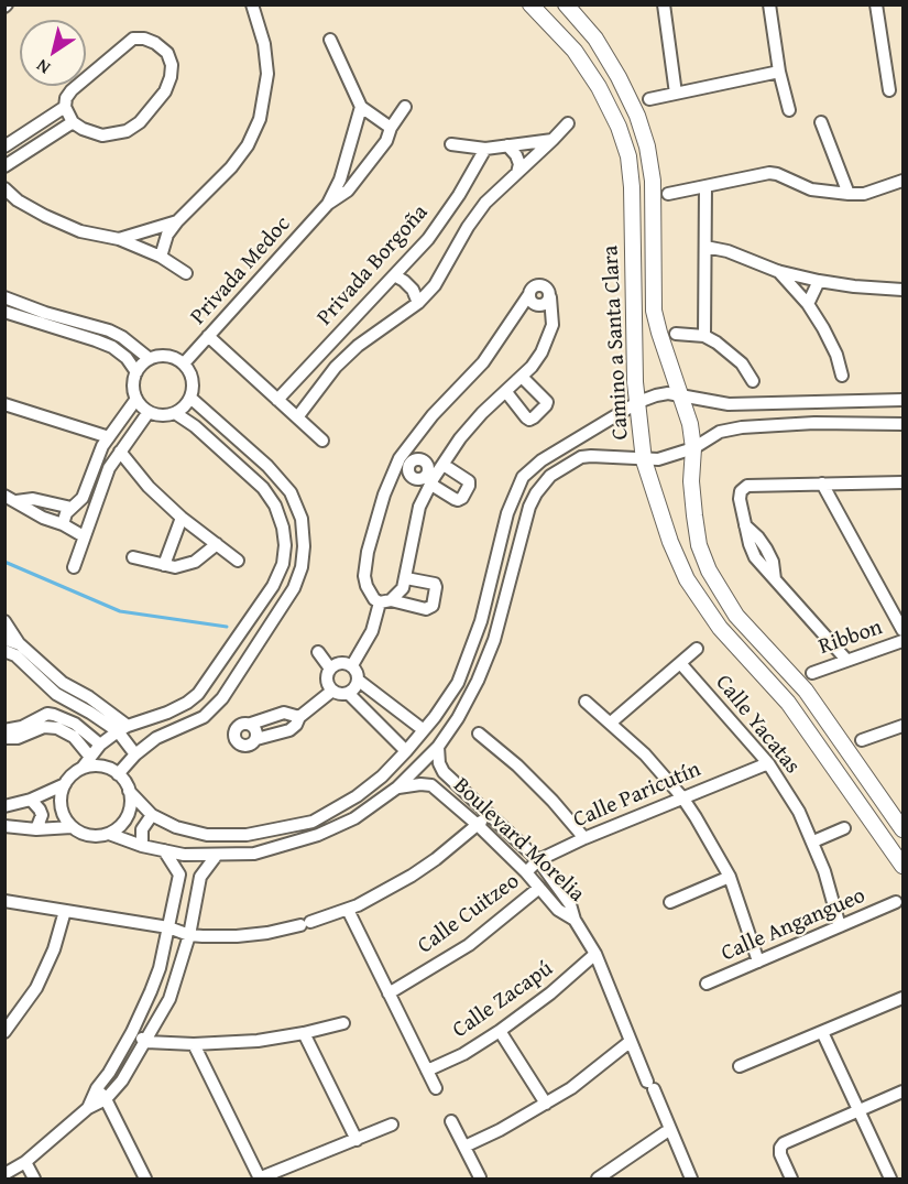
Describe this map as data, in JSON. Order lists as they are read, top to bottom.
{
  "streets": {
    "main road": ["Camino a Santa Clara"],
    "street": [
      "Privada Borgoña",
      "Privada Medoc",
      "Ribbon",
      "Calle Yacatas",
      "Calle Paricutín",
      "Boulevard Morelia",
      "Calle Cuitzeo",
      "Calle Angangueo",
      "Calle Zacapú"
    ]
  },
  "crossings": [
    ["Calle Yacatas", "Calle Paricutín"],
    ["Calle Yacatas", "Calle Angangueo"],
    ["Calle Paricutín", "Boulevard Morelia"],
    ["Boulevard Morelia", "Calle Cuitzeo"],
    ["Boulevard Morelia", "Calle Zacapú"]
  ],
  "north": "bottom left"
}
